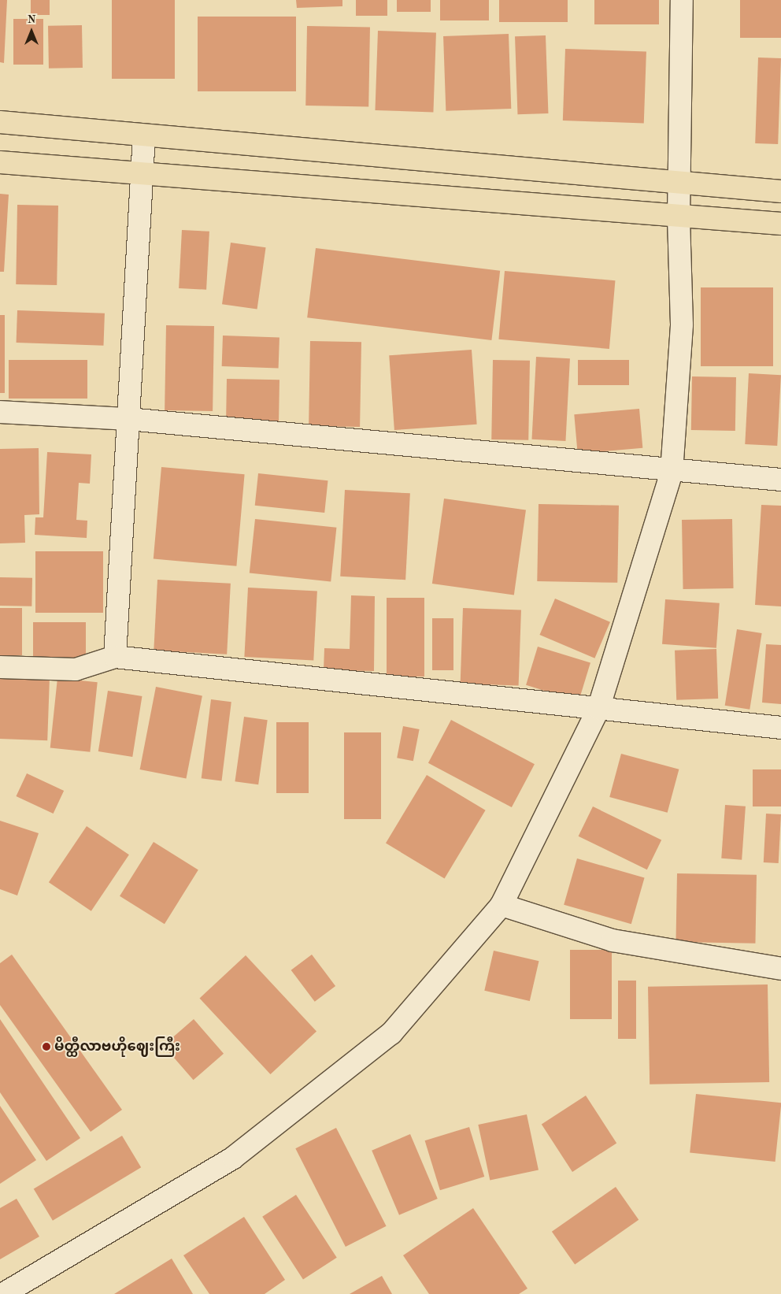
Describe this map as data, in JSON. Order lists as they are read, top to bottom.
{
  "places": ["မိတ္ထီလာဗဟိုဈေးကြီး"],
  "north": "top"
}
